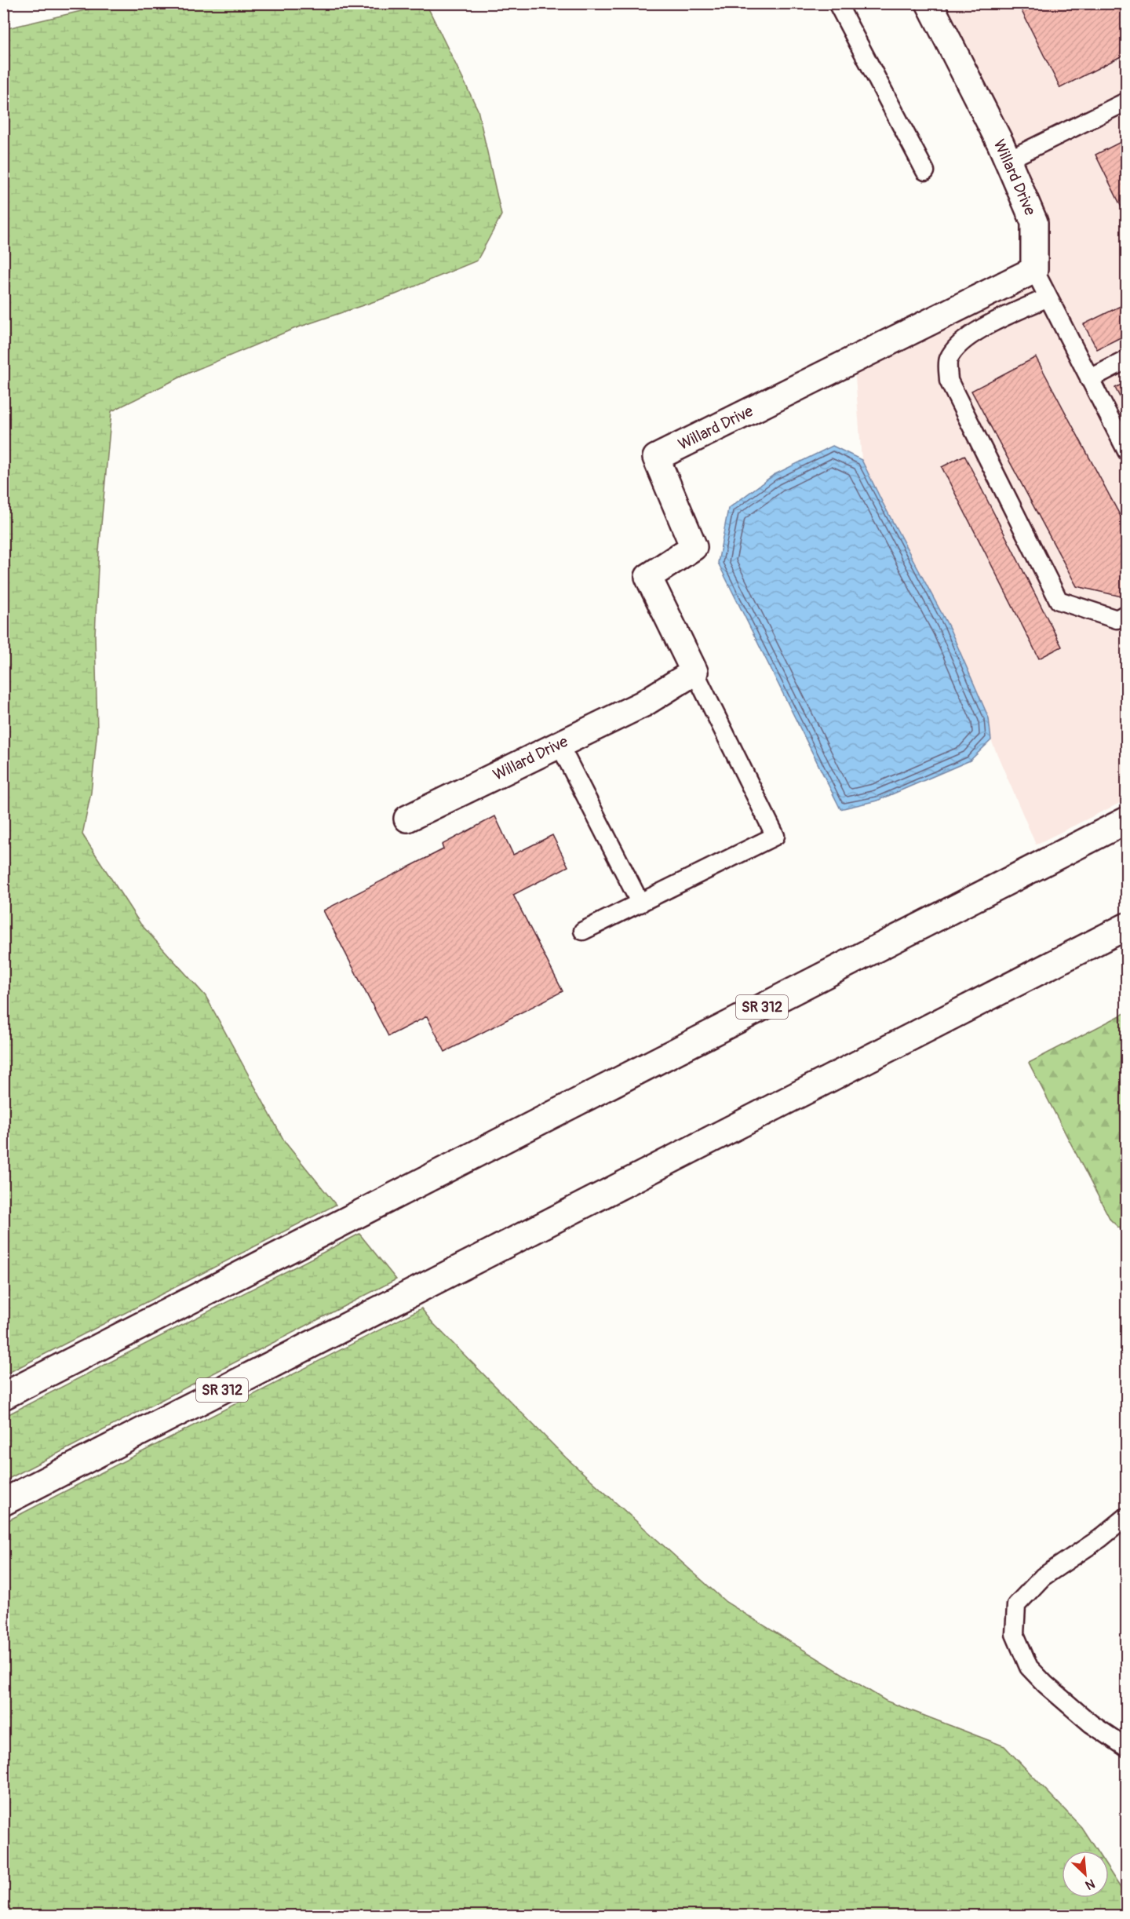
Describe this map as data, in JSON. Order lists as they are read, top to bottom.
{
  "streets": {
    "main road": ["Willard Drive", "SR 312"]
  },
  "north": "bottom right"
}
